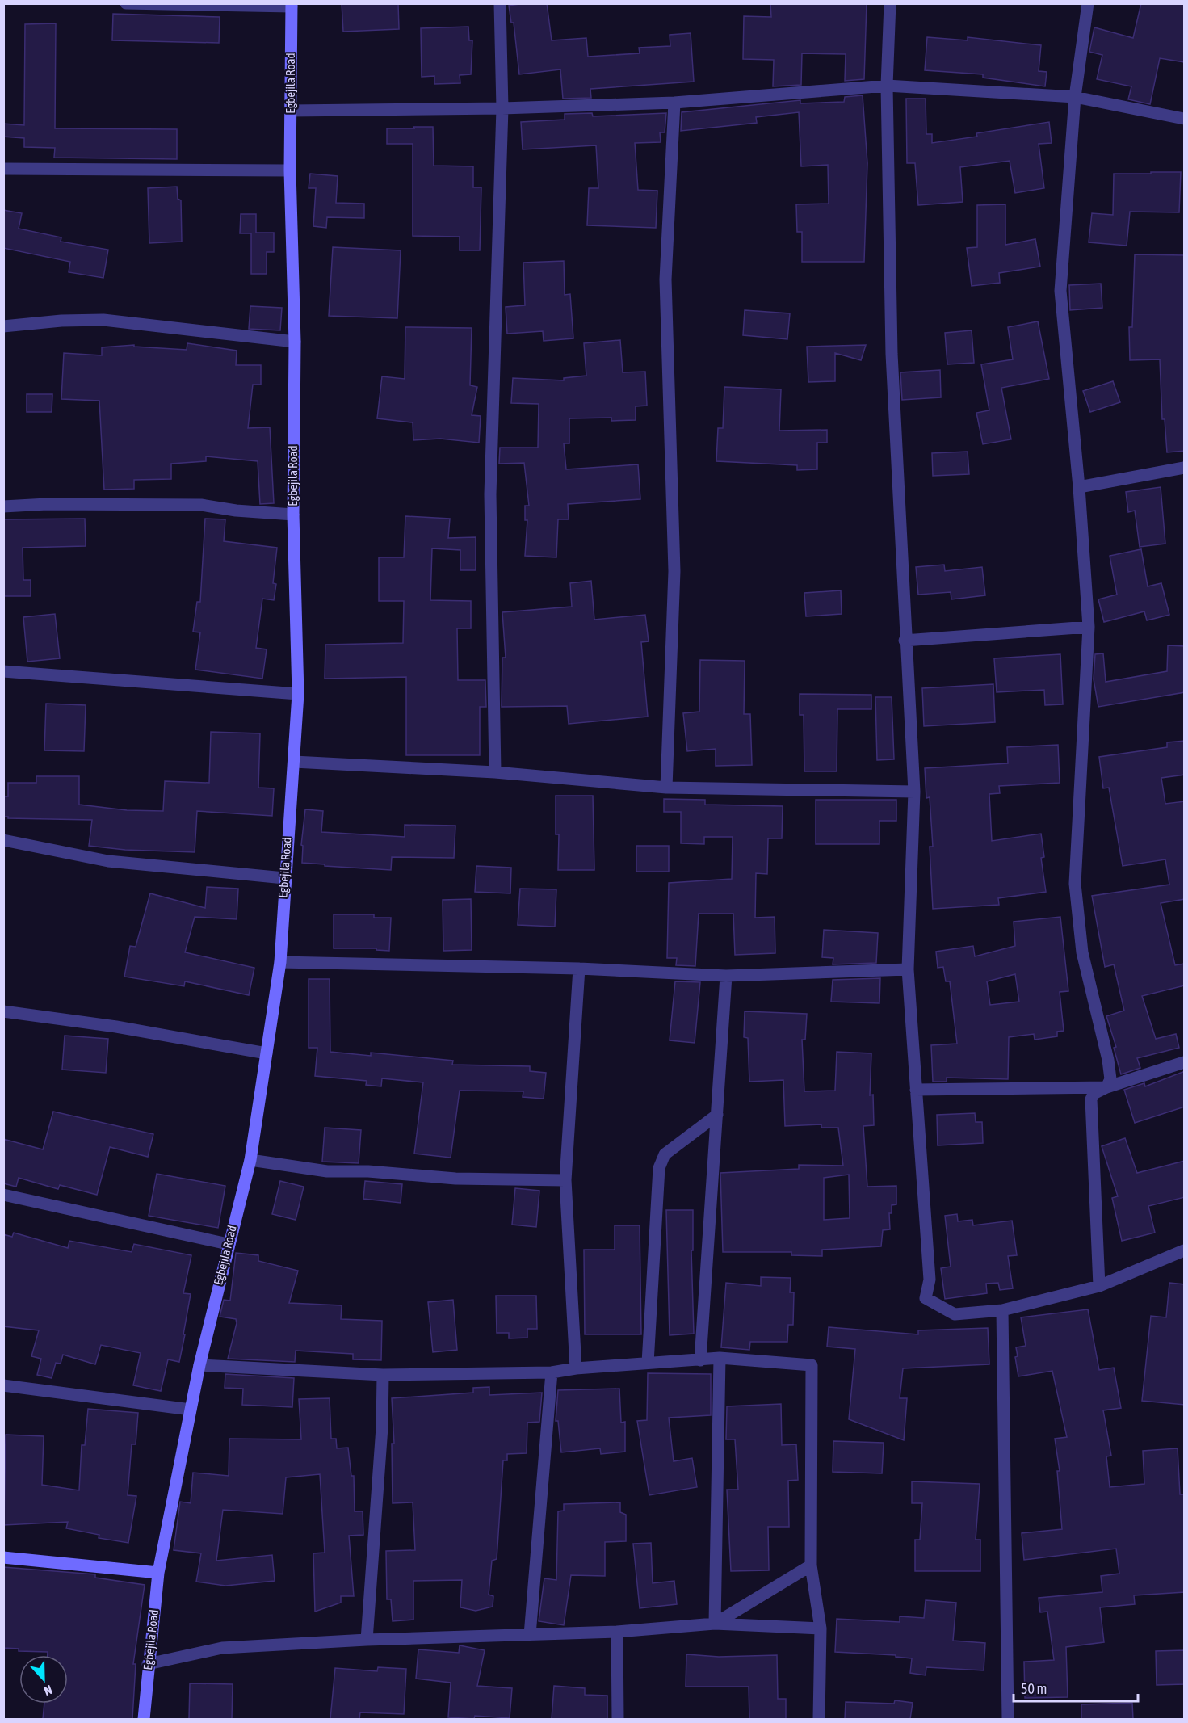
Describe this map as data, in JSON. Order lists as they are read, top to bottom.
{
  "streets": {
    "street": ["Egbejila Road"]
  },
  "scale_bar": "50 m",
  "north": "bottom"
}
